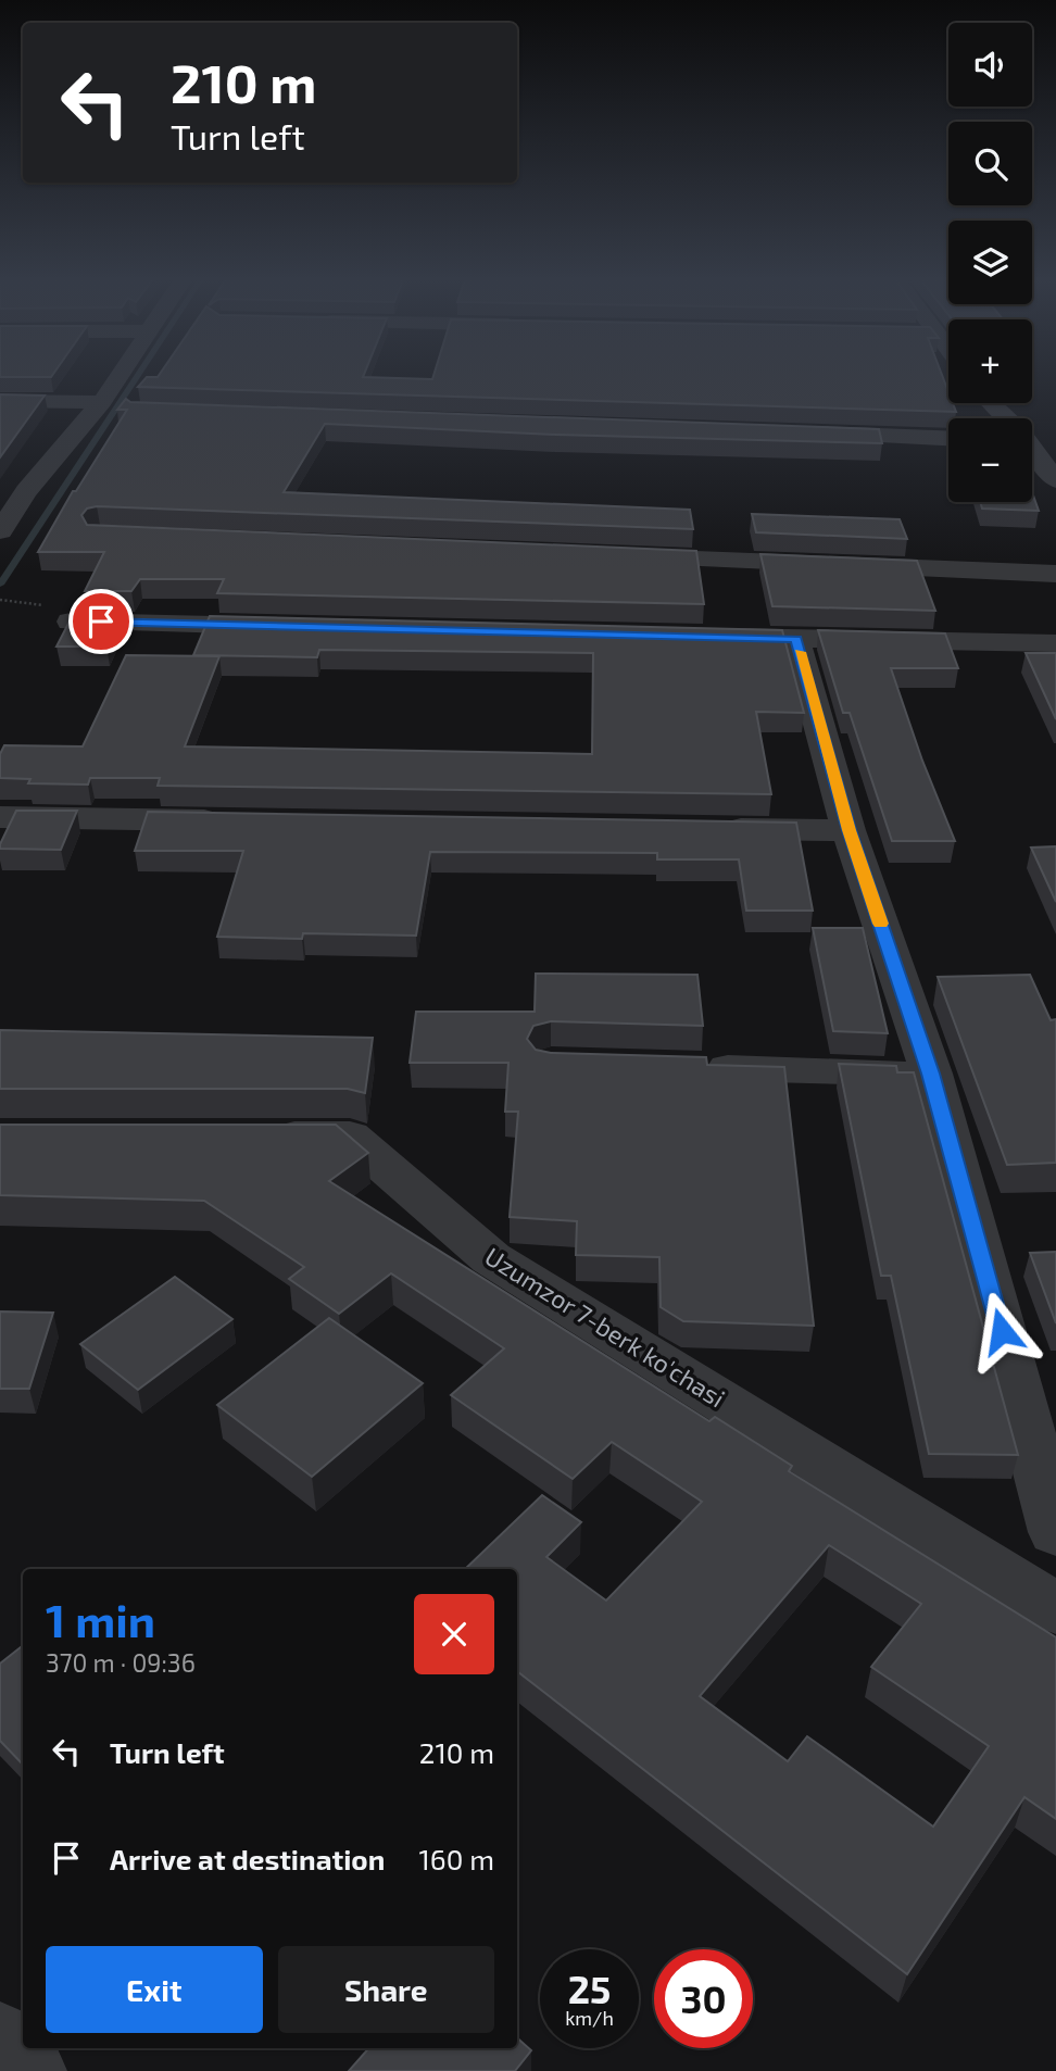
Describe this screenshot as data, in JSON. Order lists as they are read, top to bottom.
{
  "streets": {
    "street": ["Uzumzor 7-berk ko'chasi"]
  },
  "page": {
    "map_buttons": ["+", "−"],
    "turn": ["210 m", "Turn left"],
    "heading": ["1 min", "370 m · 09:36"],
    "list": [
      {
        "name": "Turn left",
        "value": "210 m"
      },
      {
        "name": "Arrive at destination",
        "value": "160 m"
      }
    ],
    "buttons": ["Exit", "Share"],
    "speed": "25 km/h",
    "limit": "30"
  }
}
